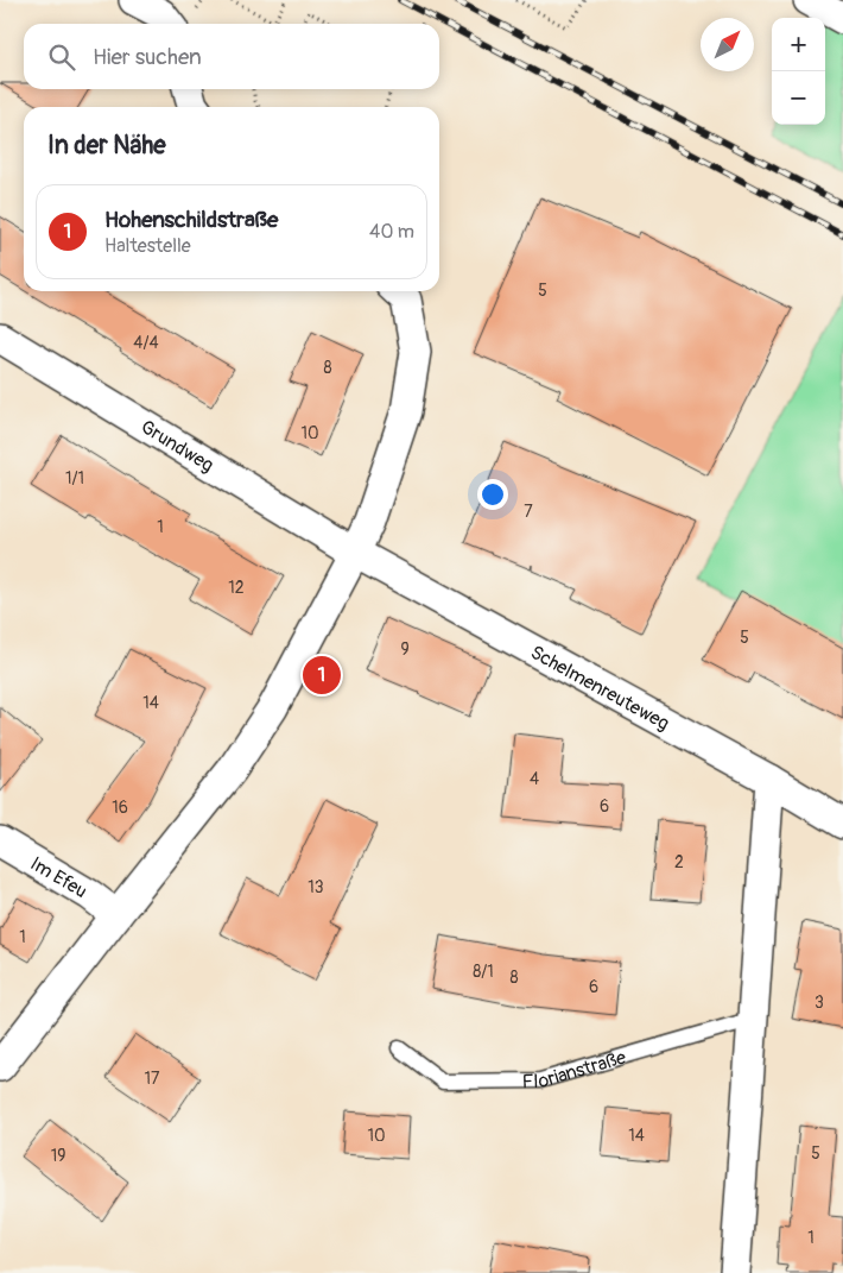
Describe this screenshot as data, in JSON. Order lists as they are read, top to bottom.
{
  "streets": {
    "street": ["Grundweg", "Schelmenreuteweg", "Im Efeu"],
    "lane": ["Florianstraße"]
  },
  "crossings": [
    ["Grundweg", "Schelmenreuteweg"]
  ],
  "house_numbers": [
    "5",
    "4/4",
    "8",
    "10",
    "1/1",
    "7",
    "1",
    "12",
    "5",
    "9",
    "14",
    "4",
    "6",
    "16",
    "2",
    "13",
    "1",
    "8/1",
    "8",
    "6",
    "3",
    "17",
    "10",
    "14",
    "5",
    "19",
    "1"
  ],
  "north": "top right",
  "page": {
    "map_buttons": ["+", "−"],
    "search": "Hier suchen",
    "heading": "In der Nähe",
    "list": [
      {
        "mark": "1",
        "name": "Hohenschildstraße",
        "note": "Haltestelle",
        "value": "40 m"
      }
    ],
    "pins": "1"
  }
}
